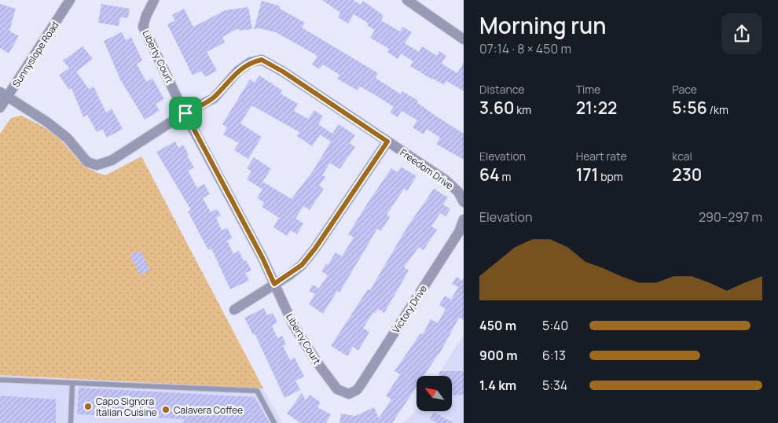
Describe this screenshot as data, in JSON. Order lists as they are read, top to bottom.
{
  "streets": {
    "street": [
      "Sunnyslope Road",
      "Liberty Court",
      "Freedom Drive",
      "Victory Drive"
    ]
  },
  "crossings": [
    ["Sunnyslope Road", "Freedom Drive"],
    ["Liberty Court", "Freedom Drive"],
    ["Liberty Court", "Victory Drive"]
  ],
  "places": ["Capo Signora Italian Cuisine", "Calavera Coffee"],
  "north": "top left",
  "page": {
    "heading": ["Morning run", "07:14 · 8 × 450 m"],
    "stats": [
      ["Distance", "3.60 km"],
      ["Time", "21:22"],
      ["Pace", "5:56 /km"],
      ["Elevation", "64 m"],
      ["Heart rate", "171 bpm"],
      ["kcal", "230"]
    ],
    "chart": ["Elevation", "290–297 m"],
    "list": [
      {
        "name": "450 m",
        "note": "5:40"
      },
      {
        "name": "900 m",
        "note": "6:13"
      },
      {
        "name": "1.4 km",
        "note": "5:34"
      }
    ]
  }
}
